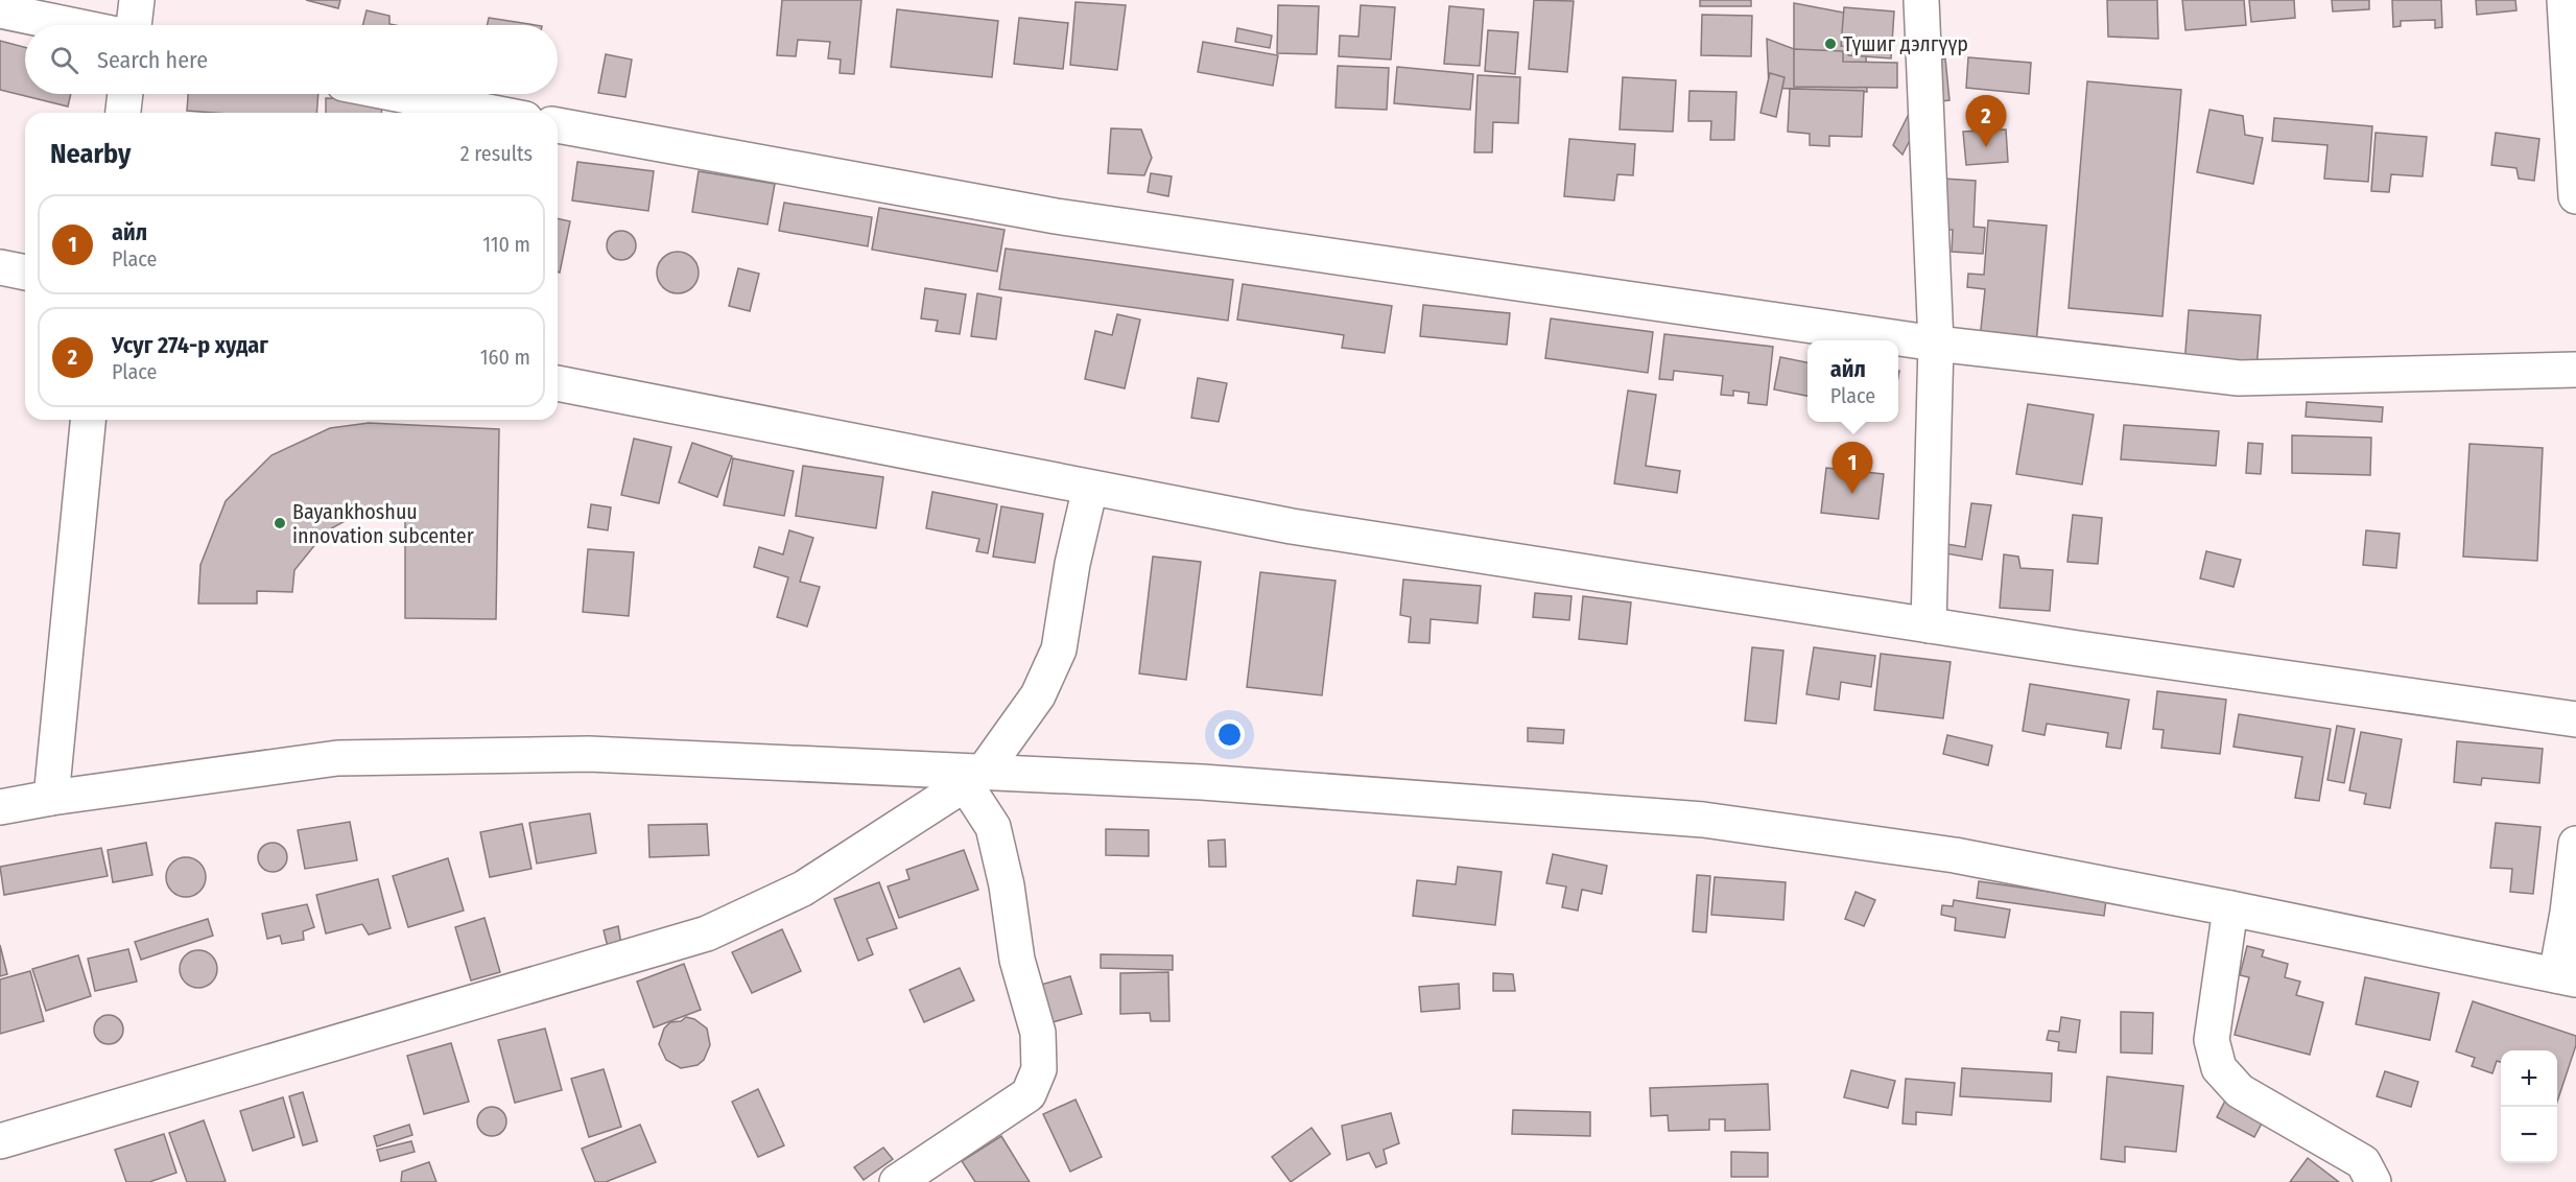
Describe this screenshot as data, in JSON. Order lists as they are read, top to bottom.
{
  "places": ["Түшиг дэлгүүр", "Bayankhoshuu innovation subcenter"],
  "page": {
    "search": "Search here",
    "pins": ["2", "1"],
    "heading": ["Nearby", "2 results"],
    "list": [
      {
        "mark": "1",
        "name": "айл",
        "note": "Place",
        "value": "110 m"
      },
      {
        "mark": "2",
        "name": "Усуг 274-р худаг",
        "note": "Place",
        "value": "160 m"
      }
    ],
    "popup": ["айл", "Place"],
    "map_buttons": ["+", "−"]
  }
}
